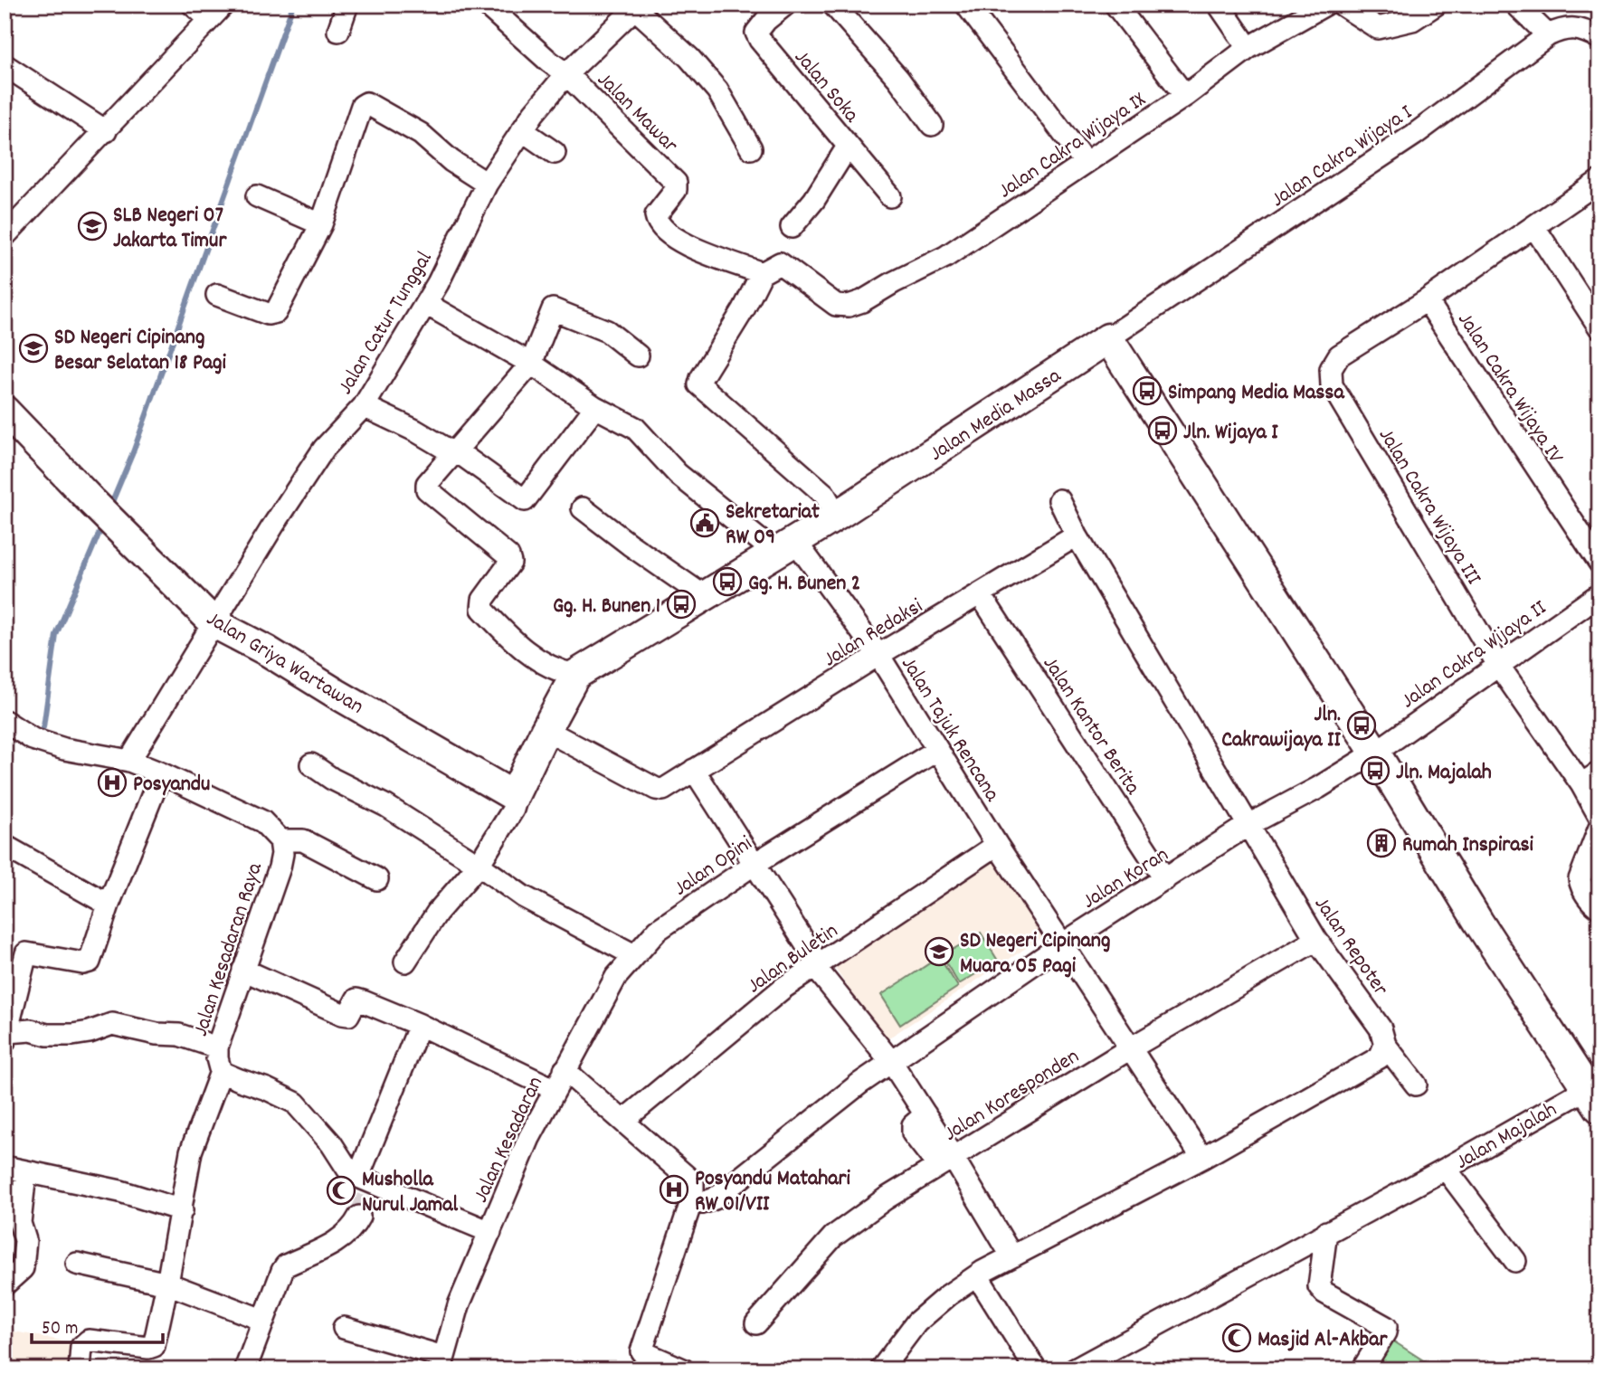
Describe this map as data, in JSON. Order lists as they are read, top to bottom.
{
  "streets": {
    "street": [
      "Jalan Soka",
      "Jalan Mawar",
      "Jalan Cakra Wijaya IX",
      "Jalan Cakra Wijaya I",
      "Jalan Catur Tunggal",
      "Jalan Cakra Wijaya IV",
      "Jalan Media Massa",
      "Jalan Cakra Wijaya III",
      "Jalan Redaksi",
      "Jalan Cakra Wijaya II",
      "Jalan Griya Wartawan",
      "Jalan Kantor Berita",
      "Jalan Tajuk Rencana",
      "Jalan Opini",
      "Jalan Koran",
      "Jalan Repoter",
      "Jalan Kesadaran Raya",
      "Jalan Buletin",
      "Jalan Koresponden",
      "Jalan Majalah",
      "Jalan Kesadaran"
    ]
  },
  "crossings": [
    ["Jalan Mawar", "Jalan Cakra Wijaya IX"],
    ["Jalan Mawar", "Jalan Catur Tunggal"],
    ["Jalan Cakra Wijaya I", "Jalan Media Massa"],
    ["Jalan Catur Tunggal", "Jalan Griya Wartawan"],
    ["Jalan Catur Tunggal", "Jalan Tajuk Rencana"],
    ["Jalan Cakra Wijaya IV", "Jalan Cakra Wijaya III"],
    ["Jalan Media Massa", "Jalan Tajuk Rencana"],
    ["Jalan Cakra Wijaya III", "Jalan Cakra Wijaya II"],
    ["Jalan Redaksi", "Jalan Kantor Berita"],
    ["Jalan Redaksi", "Jalan Tajuk Rencana"],
    ["Jalan Redaksi", "Jalan Repoter"],
    ["Jalan Cakra Wijaya II", "Jalan Koran"],
    ["Jalan Cakra Wijaya II", "Jalan Majalah"],
    ["Jalan Kantor Berita", "Jalan Koran"],
    ["Jalan Tajuk Rencana", "Jalan Opini"],
    ["Jalan Tajuk Rencana", "Jalan Koran"],
    ["Jalan Tajuk Rencana", "Jalan Buletin"],
    ["Jalan Tajuk Rencana", "Jalan Koresponden"],
    ["Jalan Opini", "Jalan Kesadaran"],
    ["Jalan Koran", "Jalan Repoter"],
    ["Jalan Koran", "Jalan Majalah"],
    ["Jalan Repoter", "Jalan Koresponden"]
  ],
  "places": {
    "school or university": ["SLB Negeri 07 Jakarta Timur", "SD Negeri Cipinang Besar Selatan 18 Pagi", "SD Negeri Cipinang Muara 05 Pagi"],
    "bus stop": [
      "Simpang Media Massa",
      "Jln. Wijaya I",
      "Gg. H. Bunen 2",
      "Gg. H. Bunen 1",
      "Jln. Cakrawijaya II",
      "Jln. Majalah"
    ],
    "public building": ["Sekretariat RW 09"],
    "hospital": ["Posyandu", "Posyandu Matahari RW 01/VII"],
    "building": ["Rumah Inspirasi"],
    "mosque": ["Musholla Nurul Jamal", "Masjid Al-Akbar"]
  },
  "scale_bar": "50 m"
}
